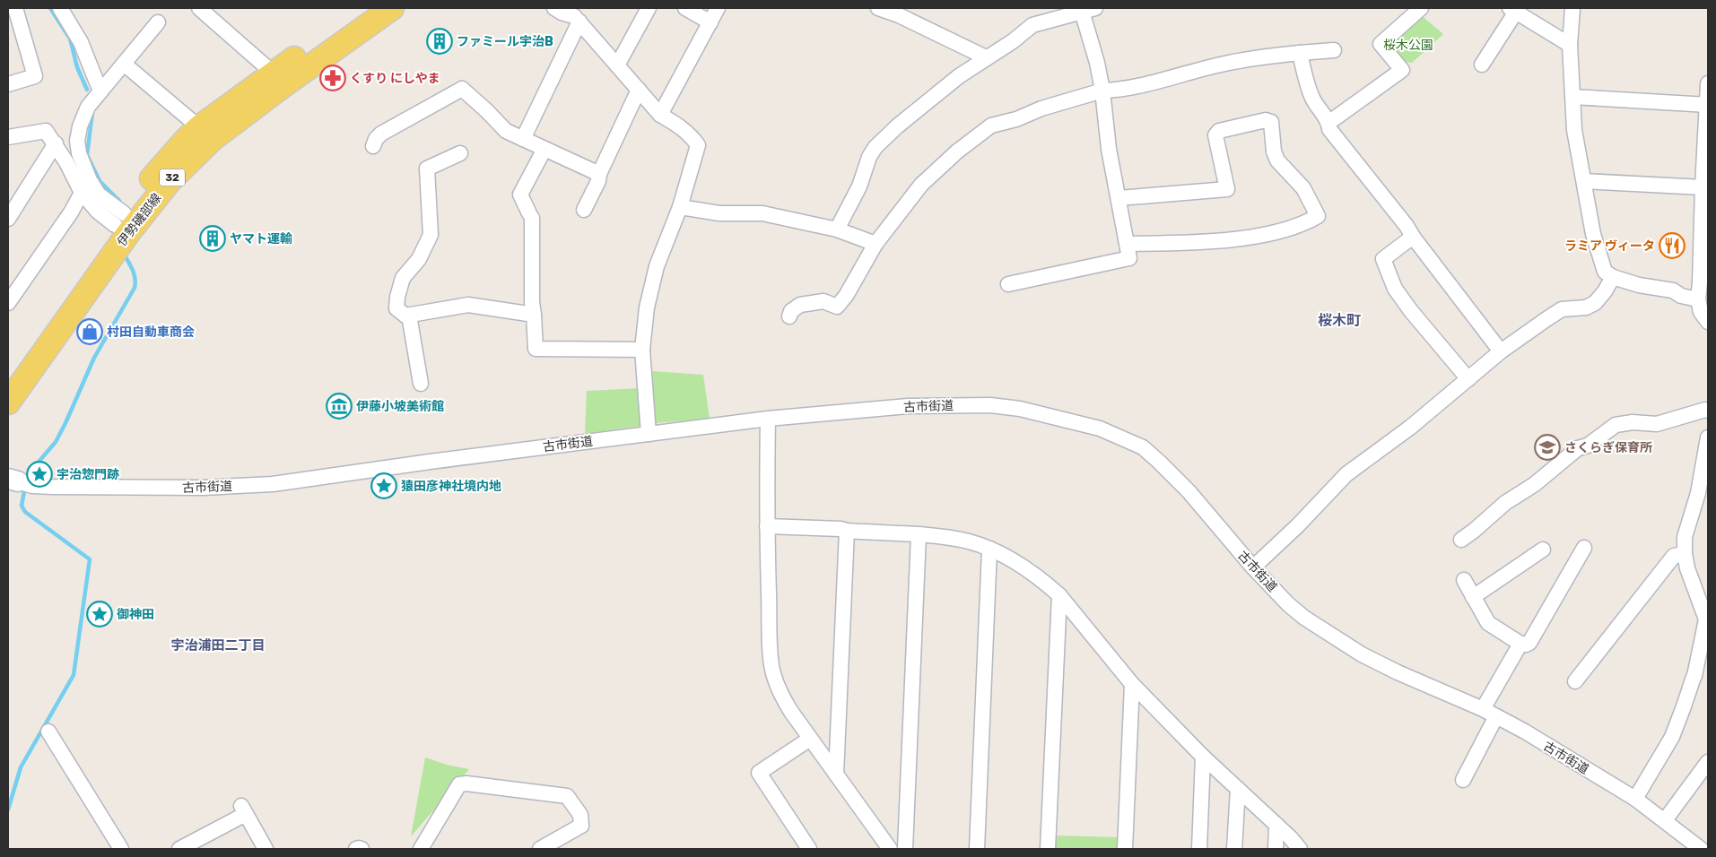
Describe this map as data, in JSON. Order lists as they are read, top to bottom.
{
  "streets": {
    "main road": ["32", "伊勢磯部線"],
    "street": ["古市街道"]
  },
  "districts": ["桜木町", "宇治浦田二丁目"],
  "parks": ["桜木公園"],
  "places": {
    "building": ["ファミール宇治B", "ヤマト運輸"],
    "pharmacy": ["くすり にしやま"],
    "restaurant": ["ラミア ヴィータ"],
    "shop": ["村田自動車商会"],
    "museum": ["伊藤小坡美術館"],
    "school or university": ["さくらぎ保育所"],
    "place": ["宇治惣門跡", "猿田彦神社境内地", "御神田"]
  }
}
